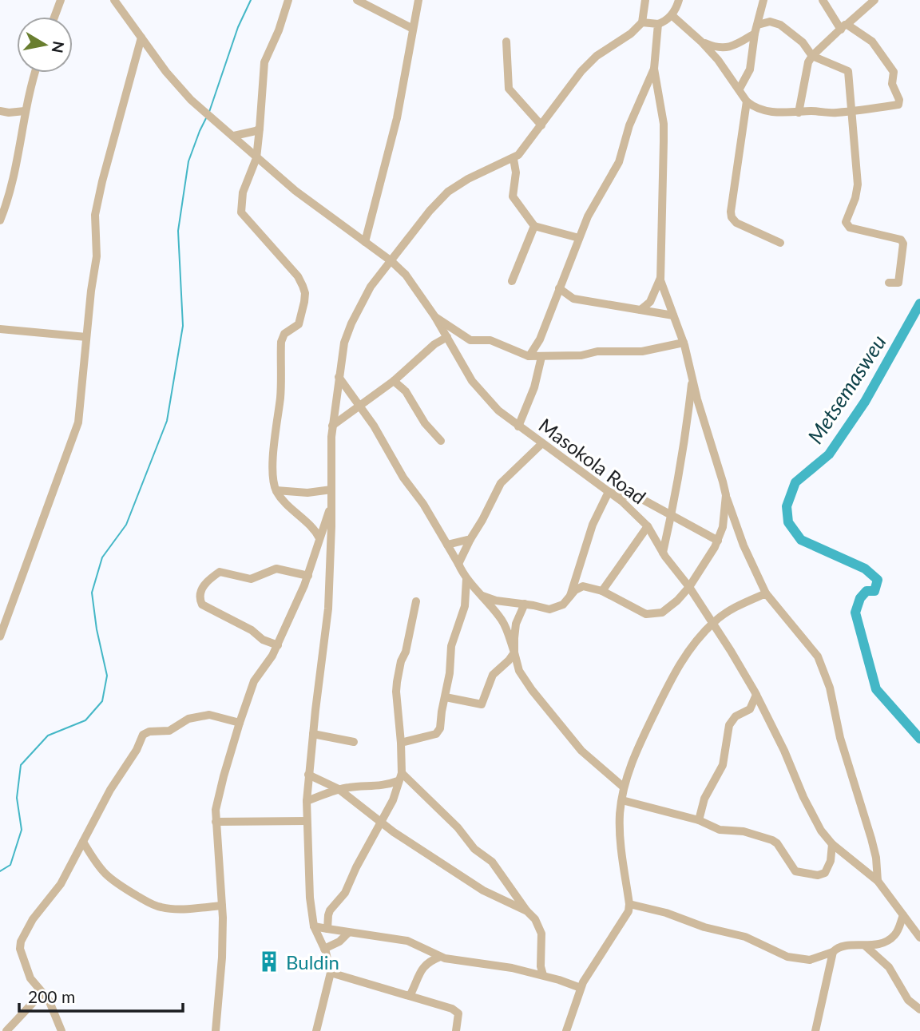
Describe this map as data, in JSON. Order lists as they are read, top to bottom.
{
  "streets": {
    "street": ["Masokola Road"]
  },
  "water": ["Metsemasweu"],
  "places": {
    "building": ["Buldin"]
  },
  "scale_bar": "200 m",
  "north": "right"
}
